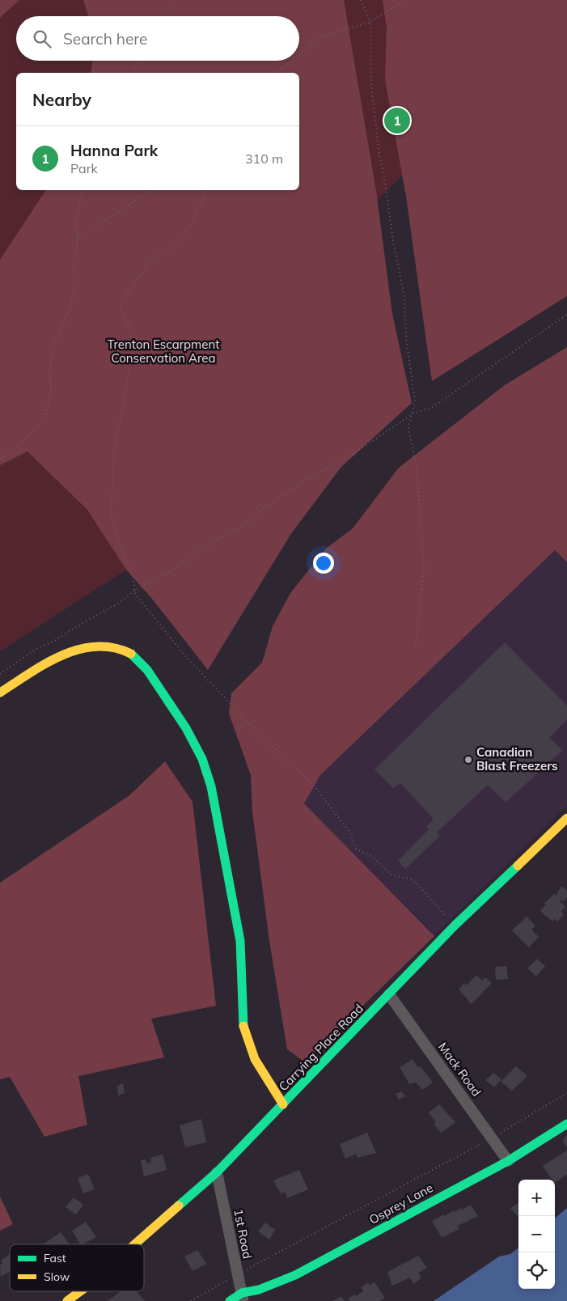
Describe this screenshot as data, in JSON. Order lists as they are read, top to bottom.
{
  "streets": {
    "street": [
      "Carrying Place Road",
      "Mack Road",
      "Osprey Lane",
      "1st Road"
    ]
  },
  "crossings": [
    ["Carrying Place Road", "Mack Road"],
    ["Carrying Place Road", "1st Road"],
    ["Mack Road", "Osprey Lane"],
    ["Osprey Lane", "1st Road"]
  ],
  "parks": ["Trenton Escarpment Conservation Area"],
  "places": ["Canadian Blast Freezers"],
  "legend": ["Fast", "Slow"],
  "page": {
    "search": "Search here",
    "heading": "Nearby",
    "pins": "1",
    "list": [
      {
        "mark": "1",
        "name": "Hanna Park",
        "note": "Park",
        "value": "310 m"
      }
    ],
    "map_buttons": ["+", "−"]
  }
}
